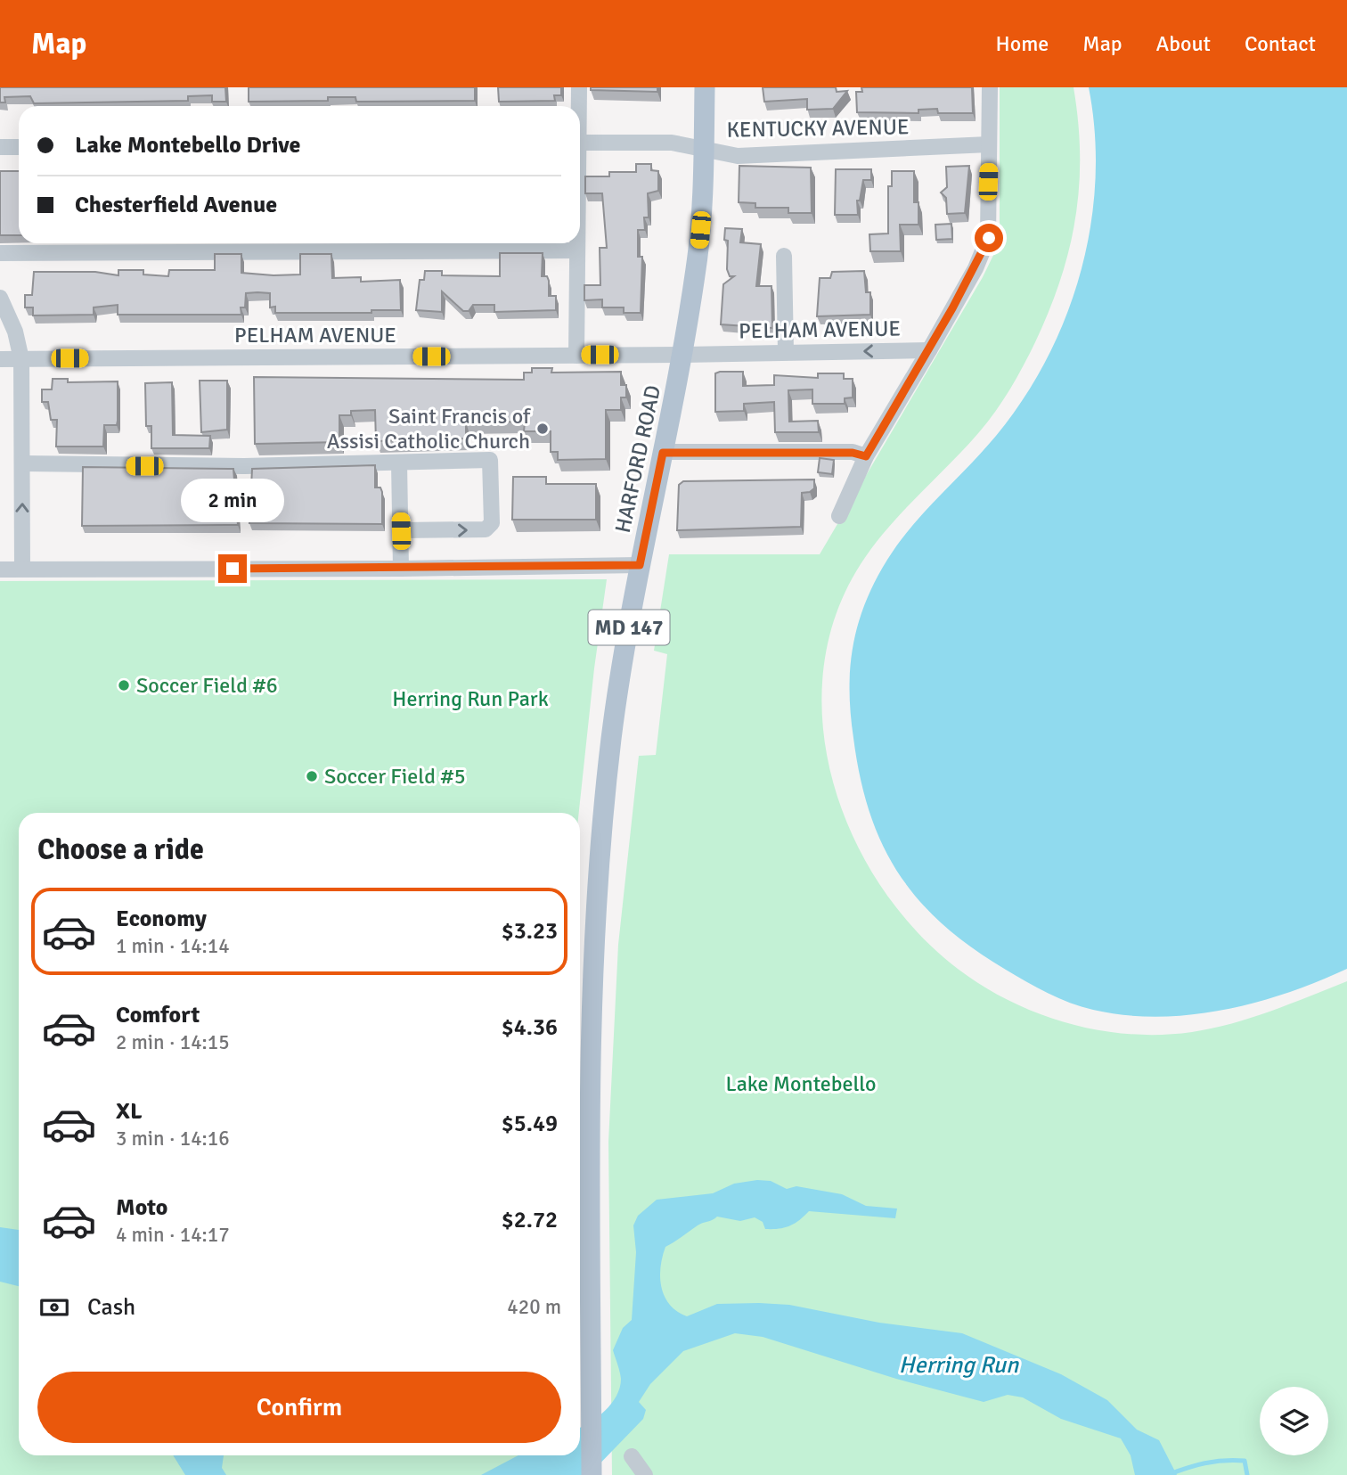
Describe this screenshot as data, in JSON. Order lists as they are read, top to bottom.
{
  "streets": {
    "main road": ["HARFORD ROAD", "MD 147"],
    "street": ["KENTUCKY AVENUE", "PELHAM AVENUE"]
  },
  "crossings": [
    ["KENTUCKY AVENUE", "HARFORD ROAD"],
    ["PELHAM AVENUE", "HARFORD ROAD"]
  ],
  "water": ["Herring Run"],
  "parks": ["Herring Run Park", "Lake Montebello"],
  "places": ["Saint Francis of Assisi Catholic Church", "Soccer Field #6", "Soccer Field #5"],
  "page": {
    "header": "Map",
    "nav": [
      "Home",
      "Map",
      "About",
      "Contact"
    ],
    "banner": ["Lake Montebello Drive", "Chesterfield Avenue"],
    "bubble": "2 min",
    "heading": "Choose a ride",
    "list": [
      {
        "name": "Economy",
        "note": "1 min · 14:14",
        "value": "$3.23"
      },
      {
        "name": "Comfort",
        "note": "2 min · 14:15",
        "value": "$4.36"
      },
      {
        "name": "XL",
        "note": "3 min · 14:16",
        "value": "$5.49"
      },
      {
        "name": "Moto",
        "note": "4 min · 14:17",
        "value": "$2.72"
      }
    ],
    "pay": ["Cash", "420 m"],
    "buttons": "Confirm"
  }
}
